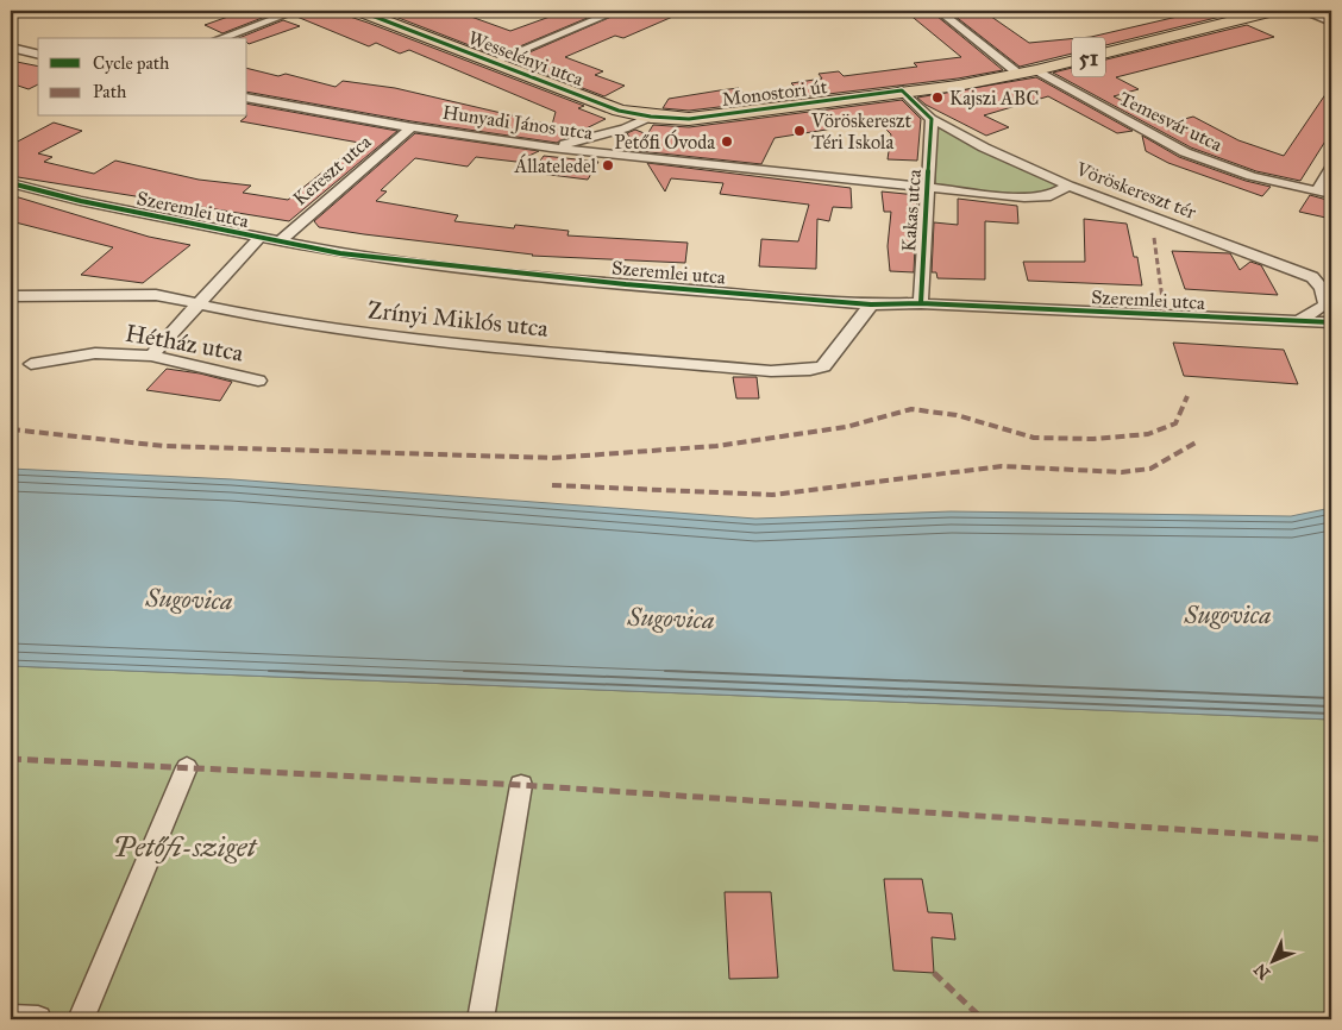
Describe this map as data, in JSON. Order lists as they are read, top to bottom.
{
  "streets": {
    "main road": ["51", "Wesselényi utca", "Monostori út"],
    "street": [
      "Temesvár utca",
      "Hunyadi János utca",
      "Kereszt utca",
      "Vöröskereszt tér",
      "Szeremlei utca",
      "Kakas utca",
      "Zrínyi Miklós utca",
      "Hétház utca"
    ]
  },
  "crossings": [
    ["Wesselényi utca", "Monostori út"],
    ["Monostori út", "Temesvár utca"],
    ["Monostori út", "Vöröskereszt tér"],
    ["Hunyadi János utca", "Kereszt utca"],
    ["Hunyadi János utca", "Vöröskereszt tér"],
    ["Hunyadi János utca", "Kakas utca"],
    ["Kereszt utca", "Szeremlei utca"],
    ["Vöröskereszt tér", "Kakas utca"],
    ["Szeremlei utca", "Kakas utca"],
    ["Szeremlei utca", "Zrínyi Miklós utca"]
  ],
  "water": ["Sugovica"],
  "parks": ["Petőfi-sziget"],
  "places": [
    "Kajszi ABC",
    "Vöröskereszt Téri Iskola",
    "Petőfi Óvoda",
    "Állateledel"
  ],
  "legend": ["Cycle path", "Path"],
  "north": "bottom left"
}
